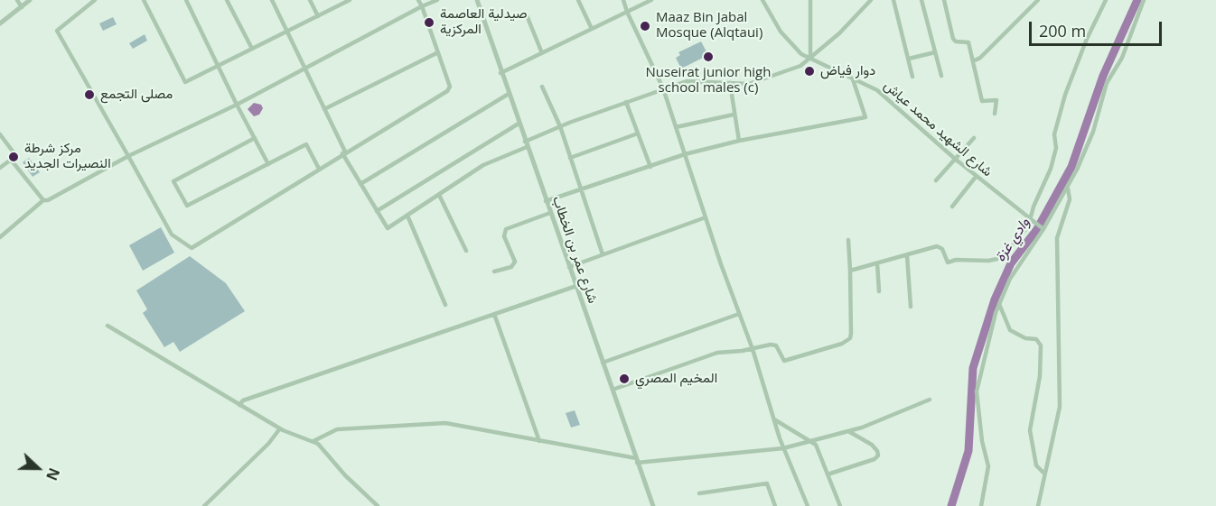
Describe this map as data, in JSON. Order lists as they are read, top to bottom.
{
  "streets": {
    "street": ["شارع الشهيد محمد عياش", "شارع عمر بن الخطاب"]
  },
  "water": ["وادي غزة"],
  "places": [
    "صيدلية العاصمة المركزية",
    "Maaz Bin Jabal Mosque (Alqtaui)",
    "Nuseirat junior high school males (c)",
    "دوار فياض",
    "مصلى التجمع",
    "مركز شرطة النصيرات الجديد",
    "المخيم المصري"
  ],
  "scale_bar": "200 m",
  "north": "right"
}
